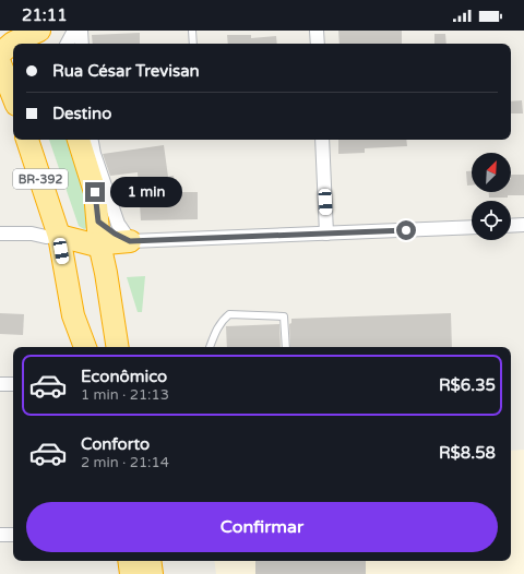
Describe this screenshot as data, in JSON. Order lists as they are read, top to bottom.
{
  "streets": {
    "highway": ["BR-392"]
  },
  "north": "top right",
  "page": {
    "status": "21:11",
    "banner": ["Rua César Trevisan", "Destino"],
    "bubble": "1 min",
    "list": [
      {
        "name": "Econômico",
        "note": "1 min · 21:13",
        "value": "R$6.35"
      },
      {
        "name": "Conforto",
        "note": "2 min · 21:14",
        "value": "R$8.58"
      }
    ],
    "buttons": "Confirmar"
  }
}
